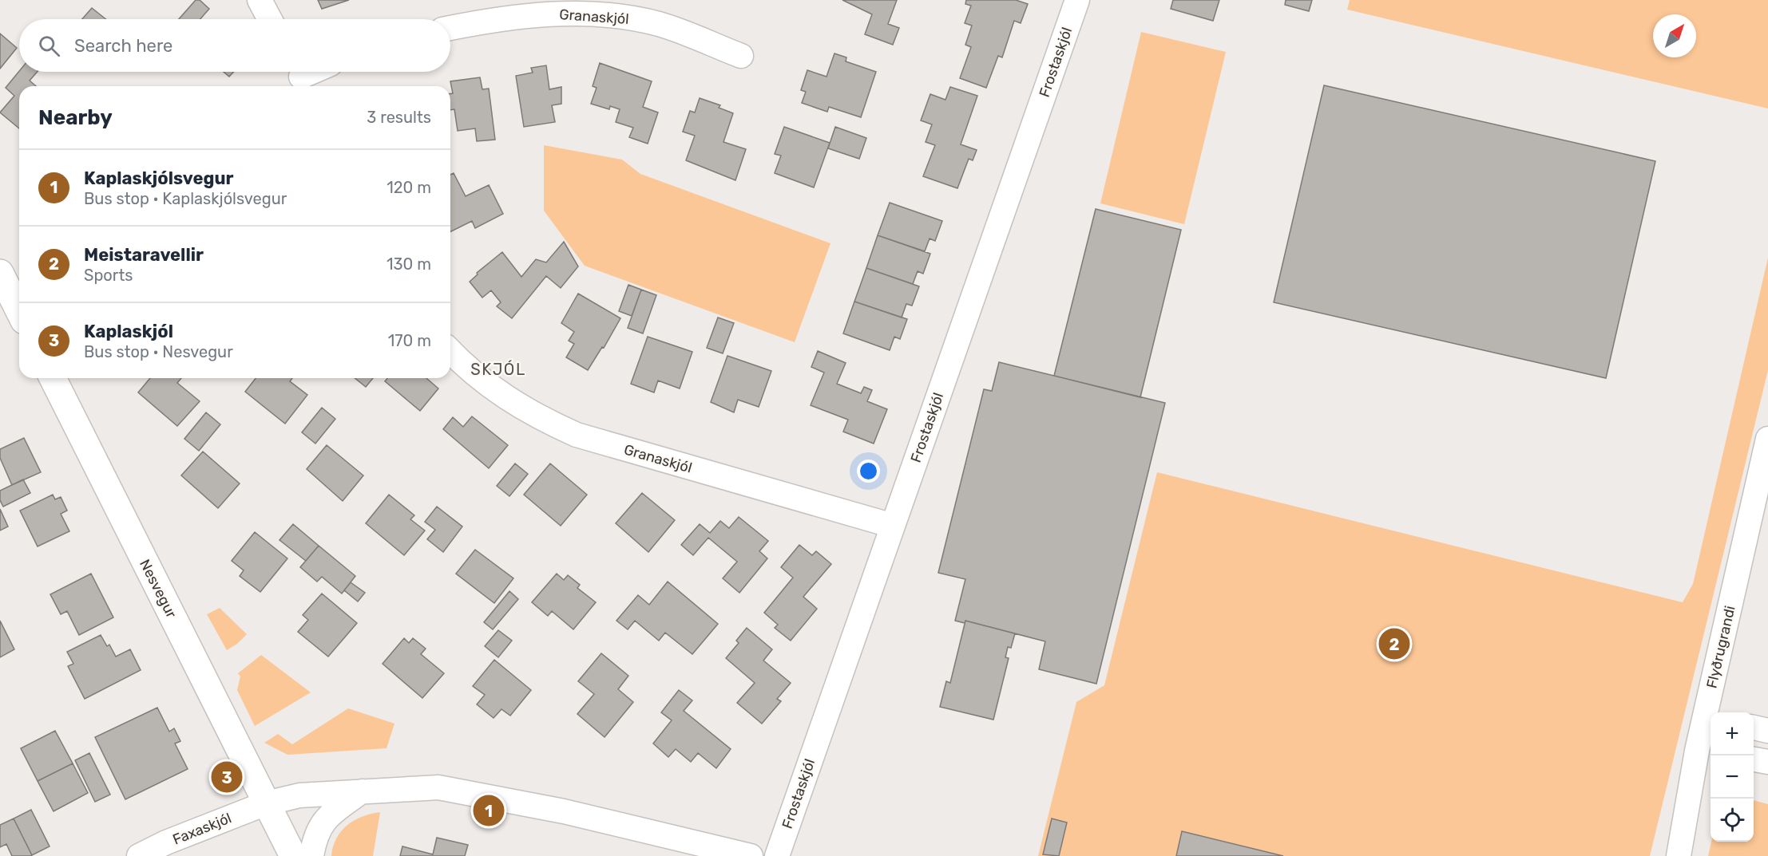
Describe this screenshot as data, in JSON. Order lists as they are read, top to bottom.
{
  "streets": {
    "street": [
      "Granaskjól",
      "Frostaskjól",
      "Nesvegur",
      "Flyðrugrandi",
      "Faxaskjól"
    ]
  },
  "crossings": [
    ["Granaskjól", "Frostaskjól"],
    ["Nesvegur", "Faxaskjól"]
  ],
  "districts": ["SKJÓL"],
  "north": "top right",
  "page": {
    "search": "Search here",
    "heading": ["Nearby", "3 results"],
    "list": [
      {
        "mark": "1",
        "name": "Kaplaskjólsvegur",
        "note": "Bus stop · Kaplaskjólsvegur",
        "value": "120 m"
      },
      {
        "mark": "2",
        "name": "Meistaravellir",
        "note": "Sports",
        "value": "130 m"
      },
      {
        "mark": "3",
        "name": "Kaplaskjól",
        "note": "Bus stop · Nesvegur",
        "value": "170 m"
      }
    ],
    "pins": ["2", "3", "1"],
    "map_buttons": ["+", "−"]
  }
}
